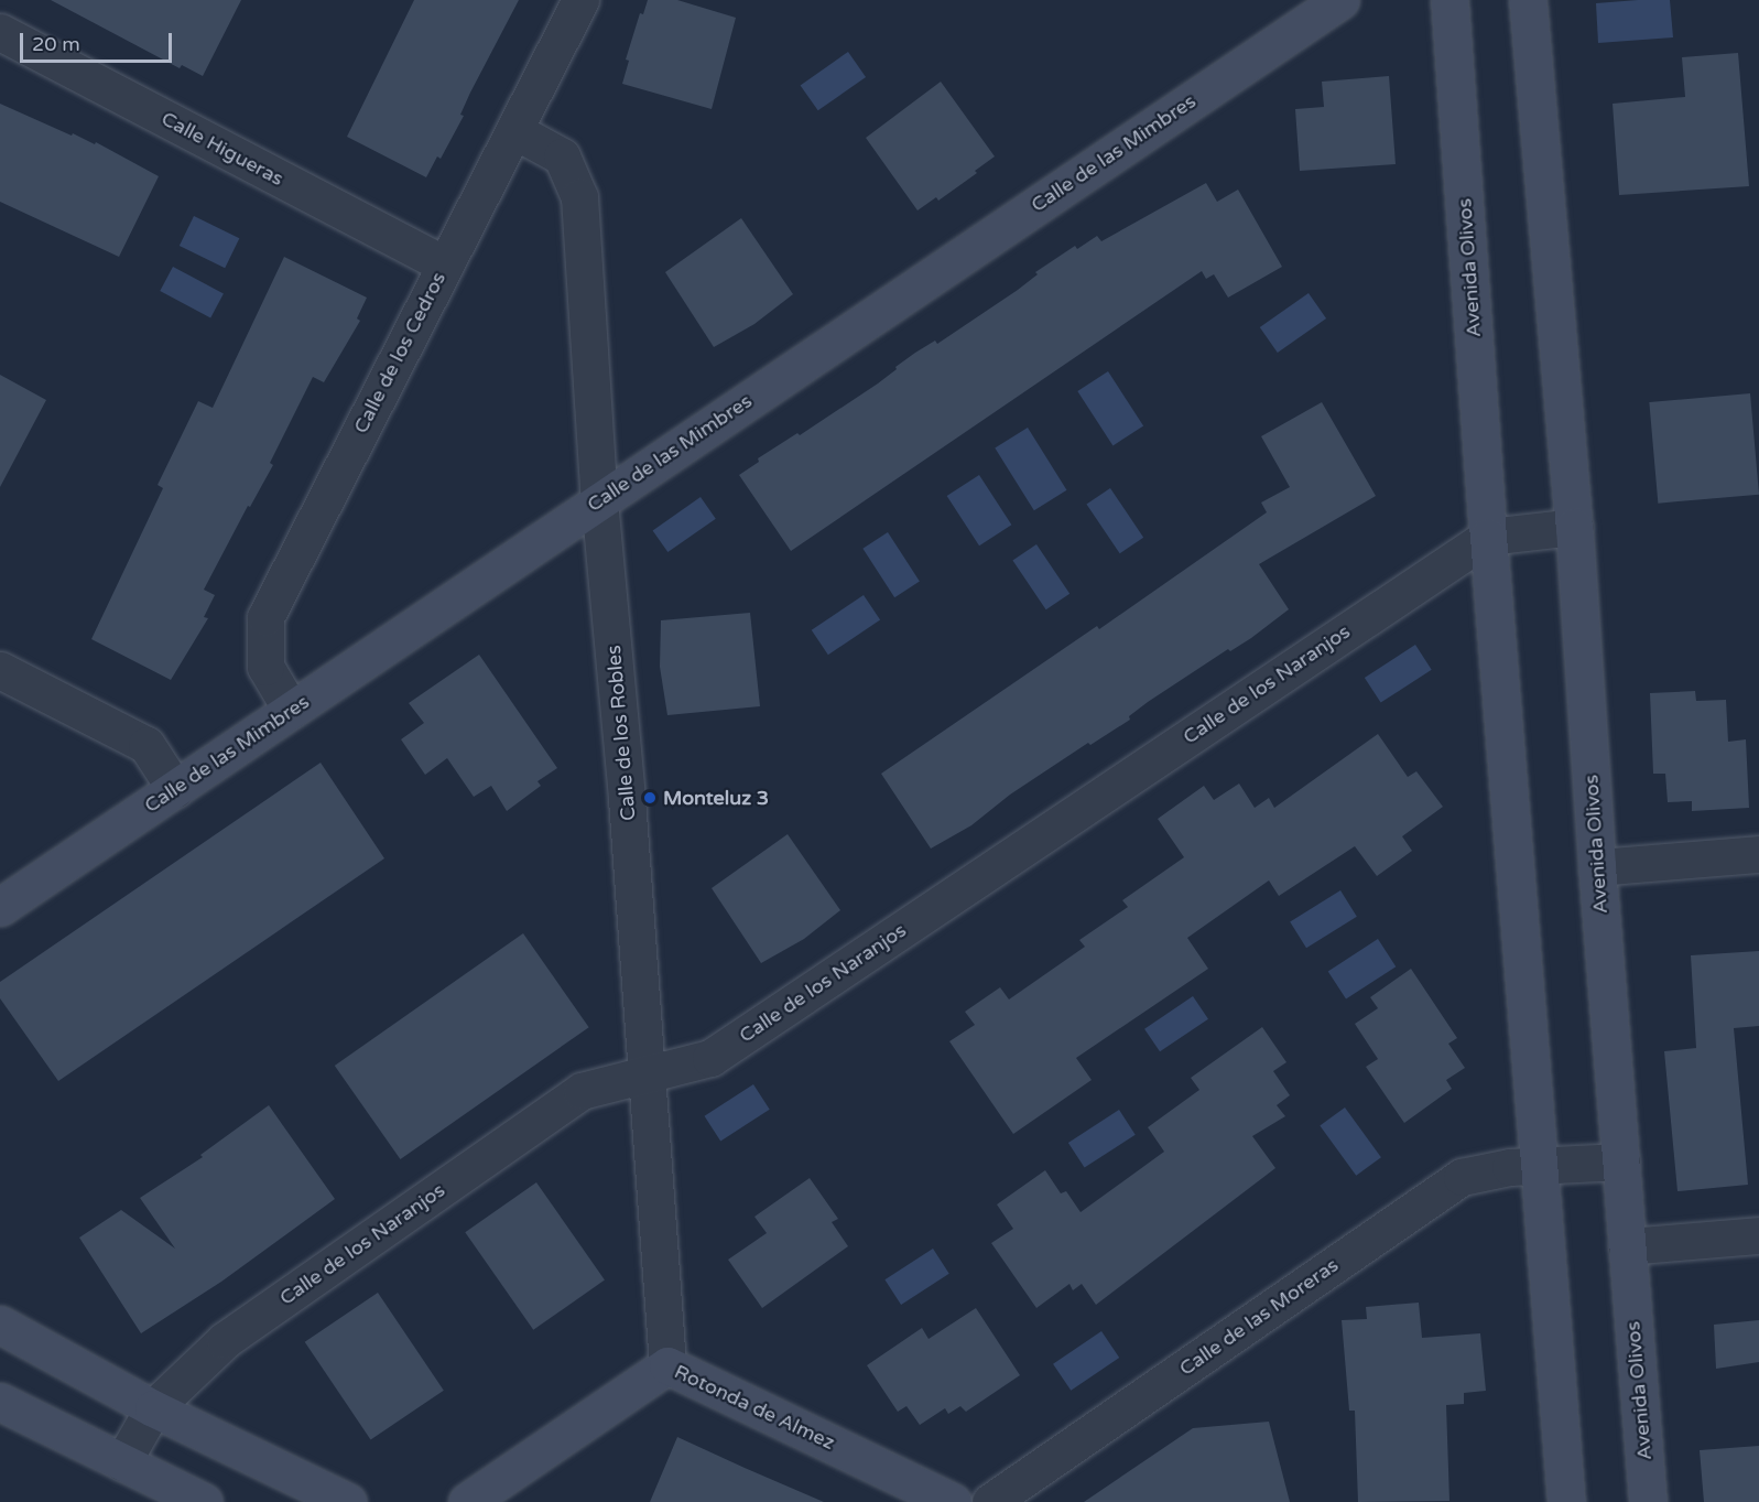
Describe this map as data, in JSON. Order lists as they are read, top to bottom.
{
  "streets": {
    "street": [
      "Calle Higueras",
      "Calle de las Mimbres",
      "Avenida Olivos",
      "Calle de los Cedros",
      "Calle de los Naranjos",
      "Calle de los Robles",
      "Calle de las Moreras",
      "Rotonda de Almez"
    ]
  },
  "crossings": [
    ["Calle Higueras", "Calle de los Cedros"],
    ["Calle de las Mimbres", "Calle de los Cedros"],
    ["Calle de las Mimbres", "Calle de los Robles"],
    ["Avenida Olivos", "Calle de los Naranjos"],
    ["Avenida Olivos", "Calle de las Moreras"],
    ["Calle de los Cedros", "Calle de los Robles"],
    ["Calle de los Naranjos", "Calle de los Robles"],
    ["Calle de los Robles", "Rotonda de Almez"]
  ],
  "places": ["Monteluz 3"],
  "scale_bar": "20 m"
}
